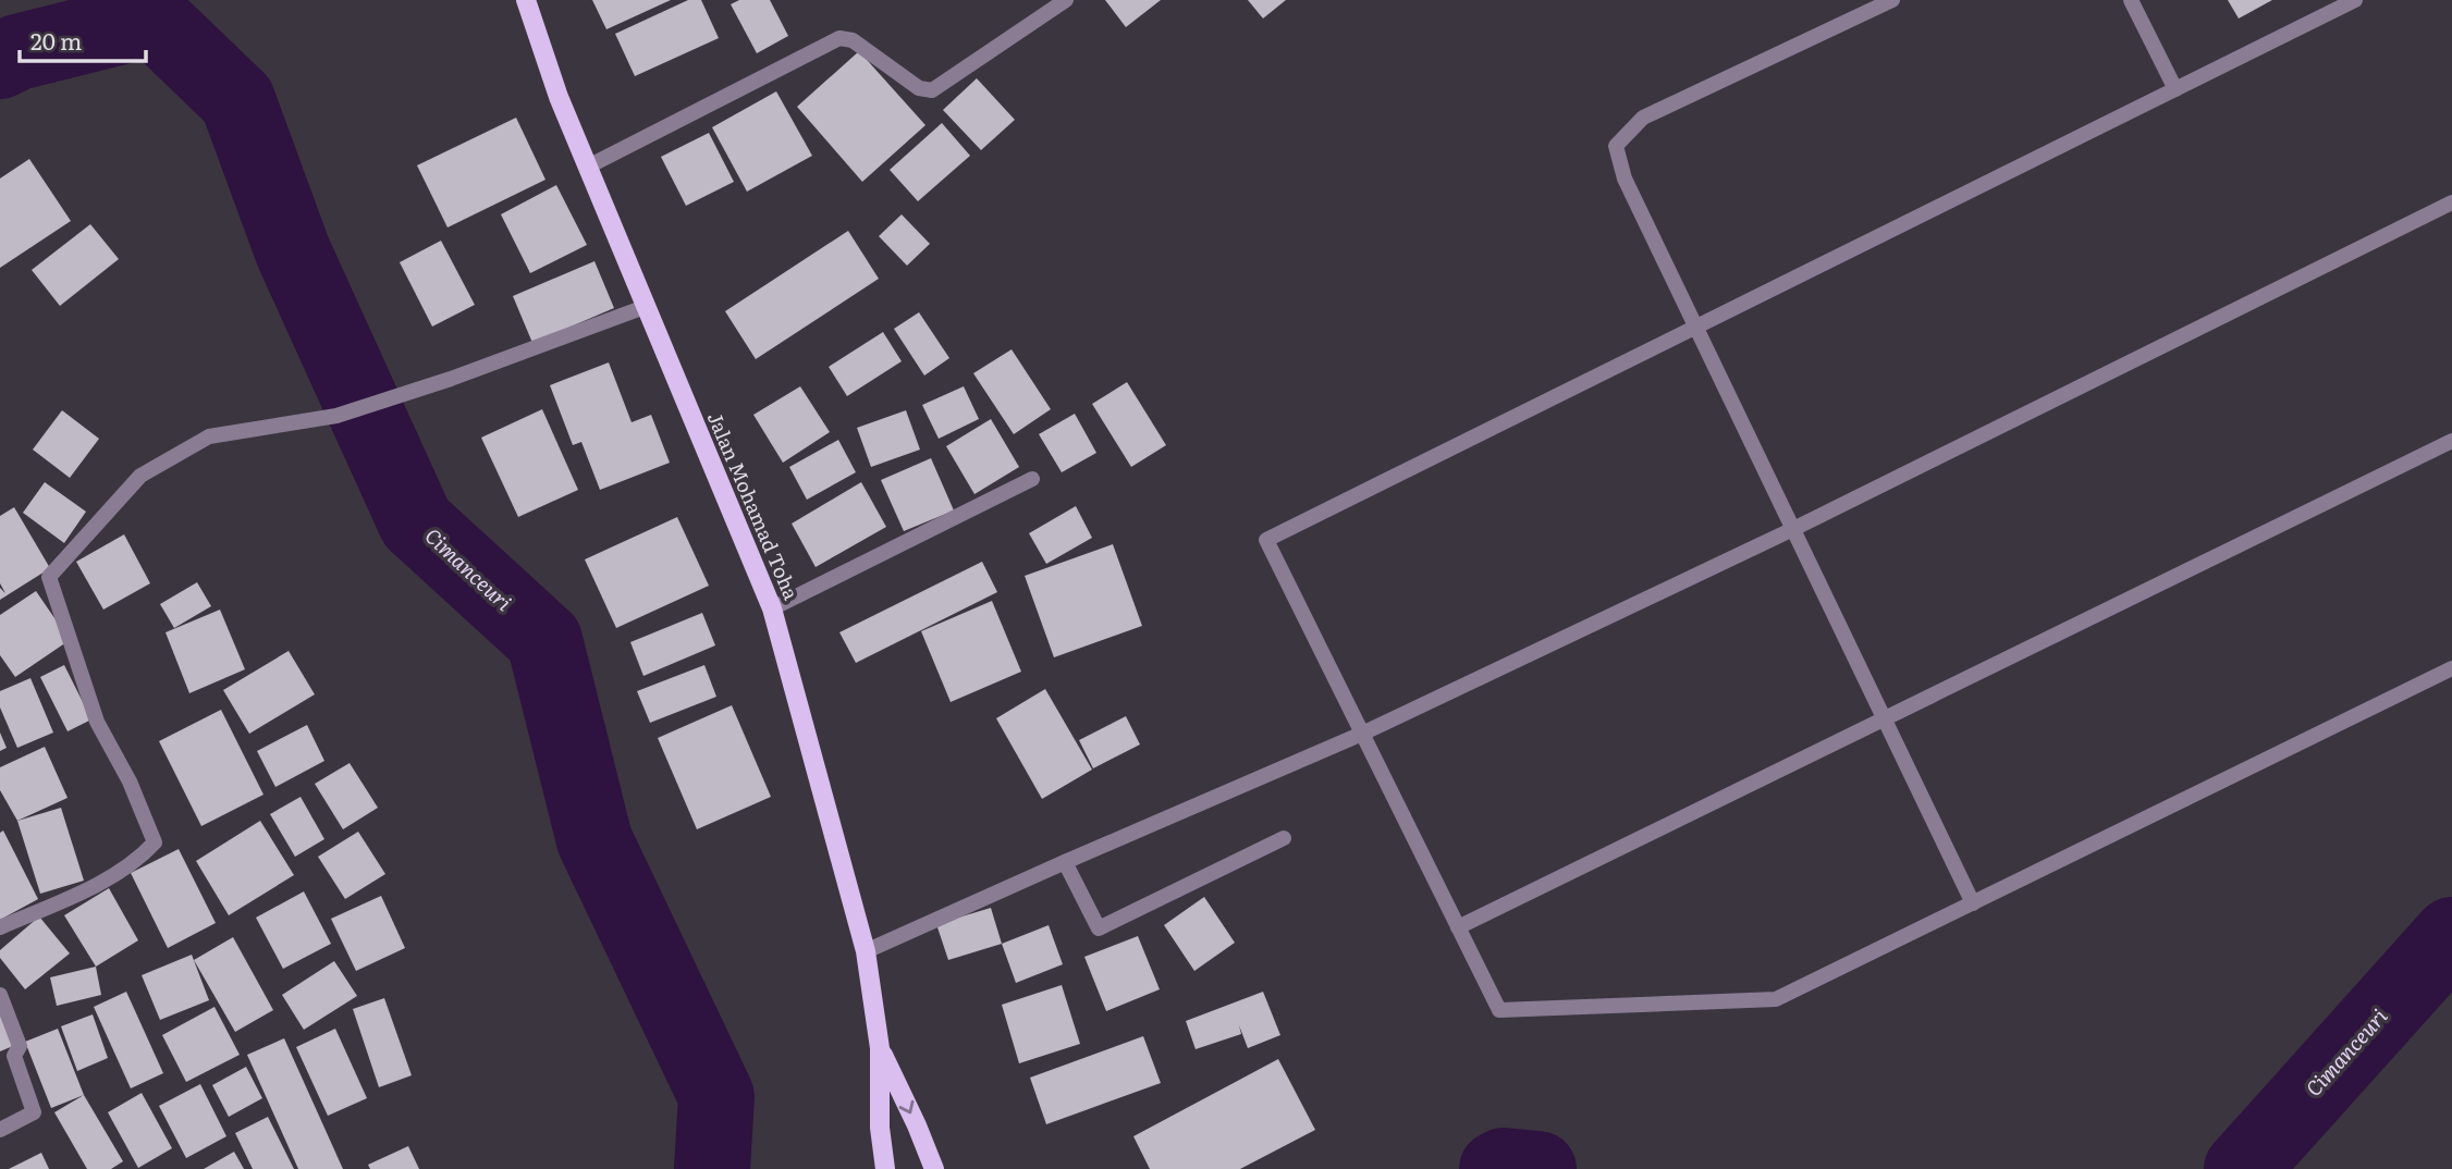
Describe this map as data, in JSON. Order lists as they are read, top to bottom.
{
  "streets": {
    "main road": ["Jalan Mohamad Toha"]
  },
  "water": ["Cimanceuri"],
  "scale_bar": "20 m"
}
